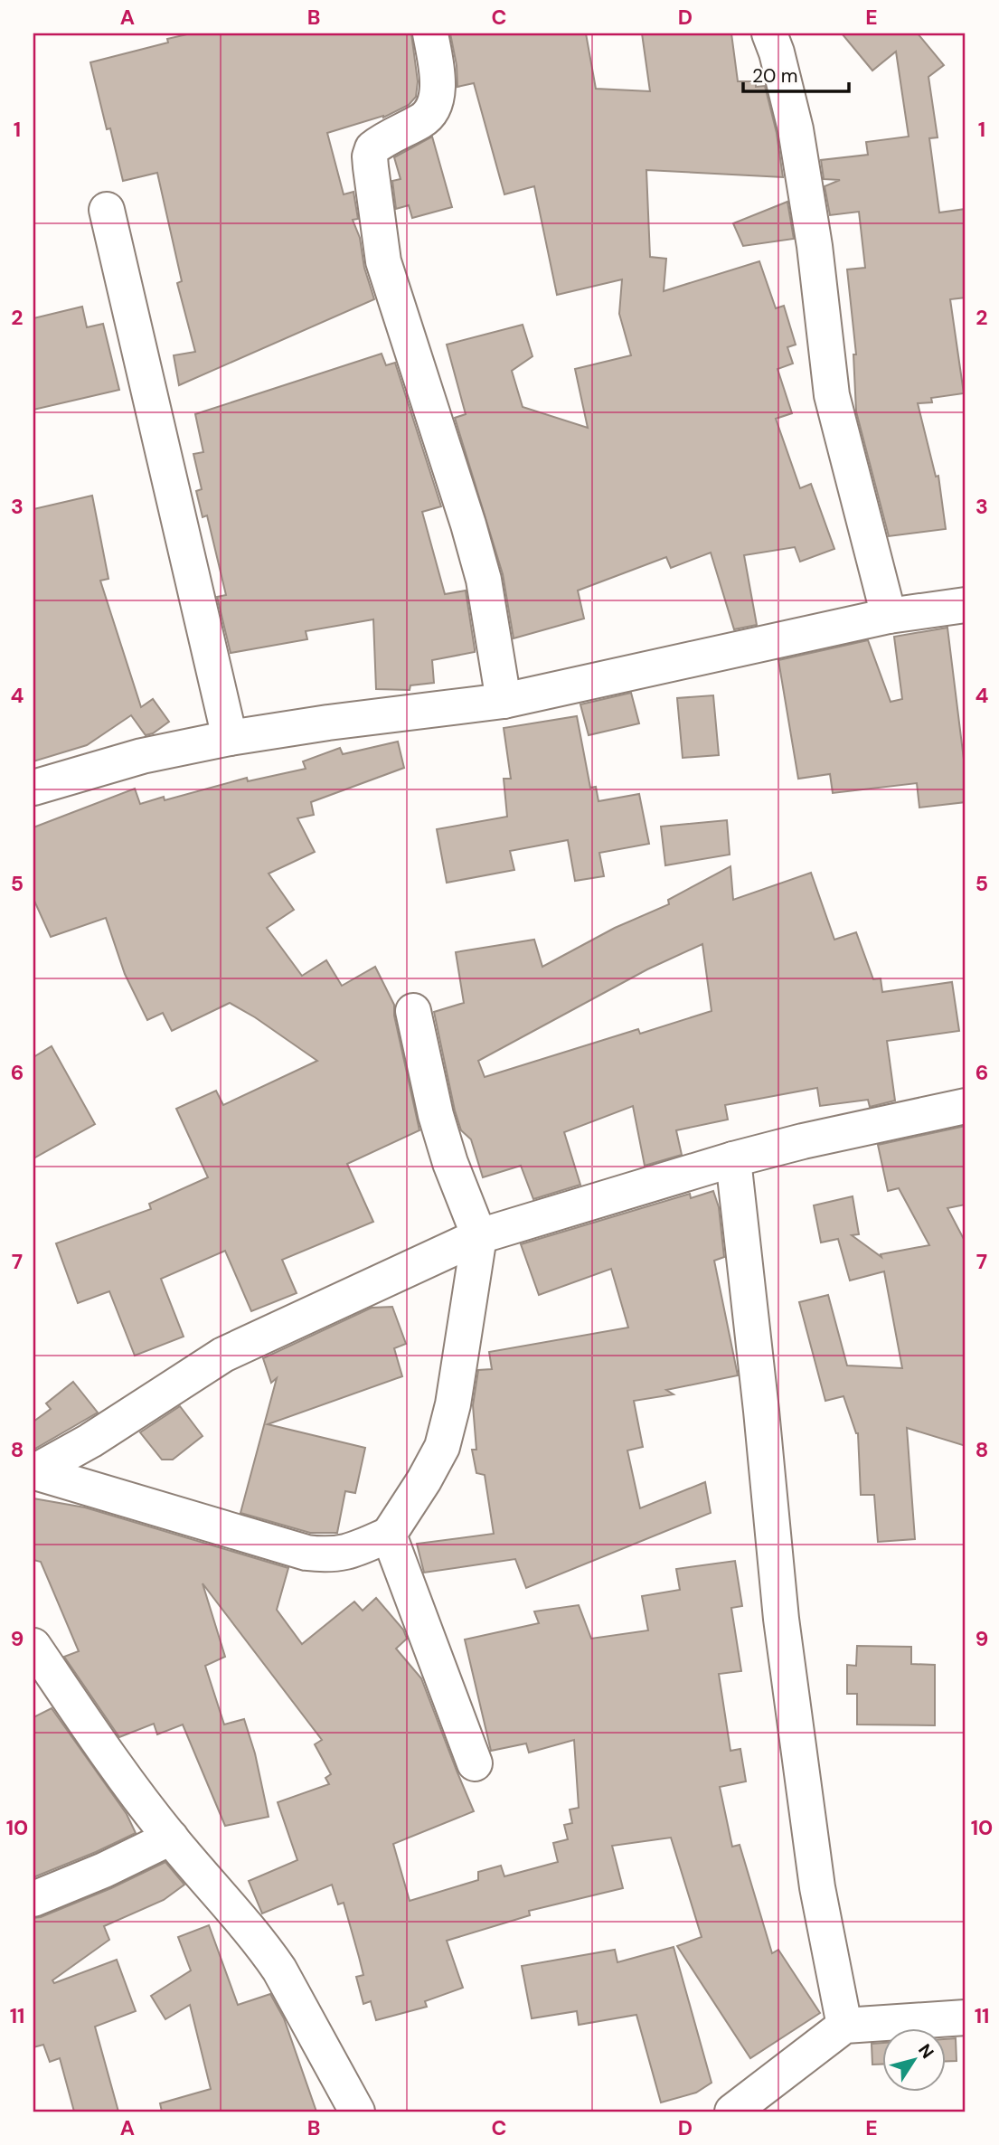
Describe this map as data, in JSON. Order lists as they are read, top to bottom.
{
  "scale_bar": "20 m",
  "north": "top right",
  "grid": {
    "columns": [
      "A",
      "B",
      "C",
      "D",
      "E"
    ],
    "rows": [
      "1",
      "2",
      "3",
      "4",
      "5",
      "6",
      "7",
      "8",
      "9",
      "10",
      "11"
    ]
  }
}
